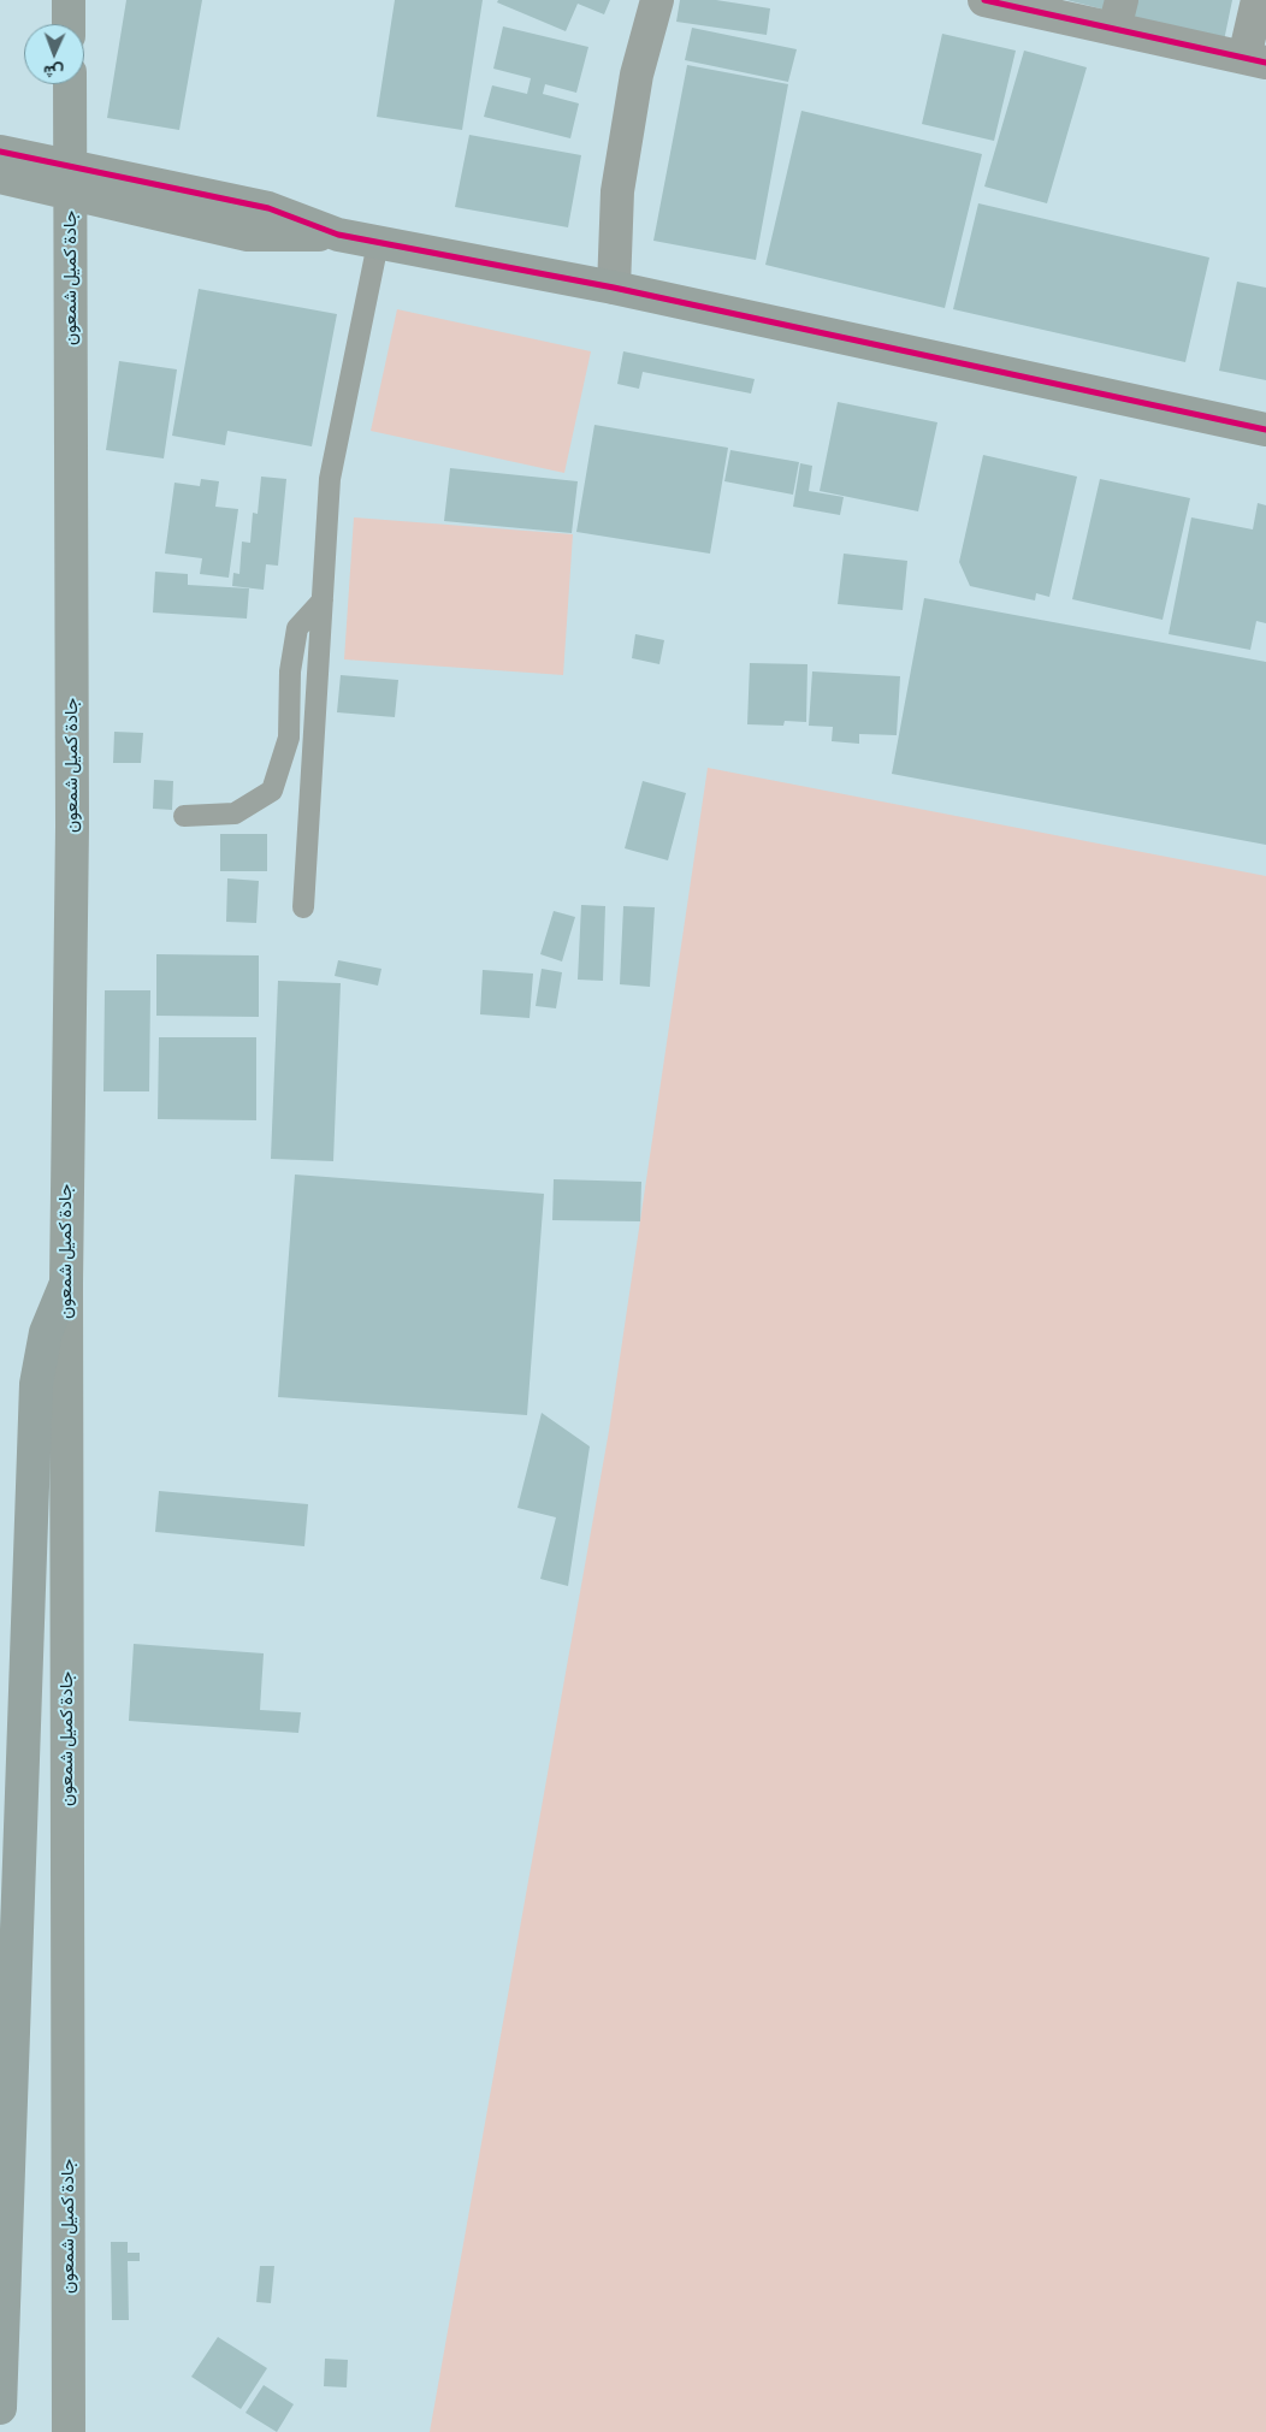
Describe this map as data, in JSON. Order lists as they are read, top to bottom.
{
  "streets": {
    "main road": ["جادة كميل شمعون"]
  },
  "north": "bottom"
}
